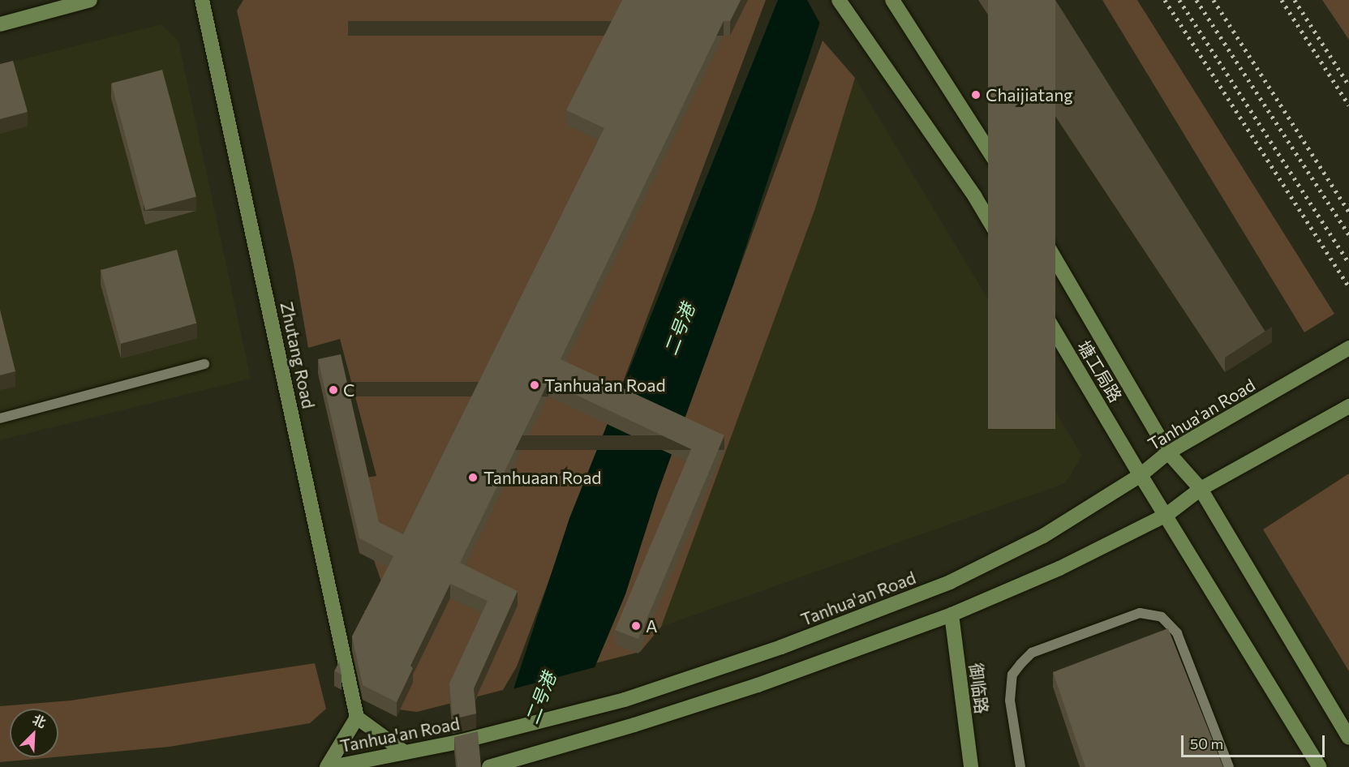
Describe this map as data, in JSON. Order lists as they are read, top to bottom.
{
  "streets": {
    "main road": [
      "Zhutang Road",
      "塘工局路",
      "Tanhua'an Road",
      "御临路"
    ]
  },
  "crossings": [
    ["塘工局路", "Tanhua'an Road"]
  ],
  "water": ["二号港"],
  "places": [
    "Chaijiatang",
    "Tanhua'an Road",
    "C",
    "Tanhuaan Road",
    "A"
  ],
  "scale_bar": "50 m",
  "north": "top right"
}
